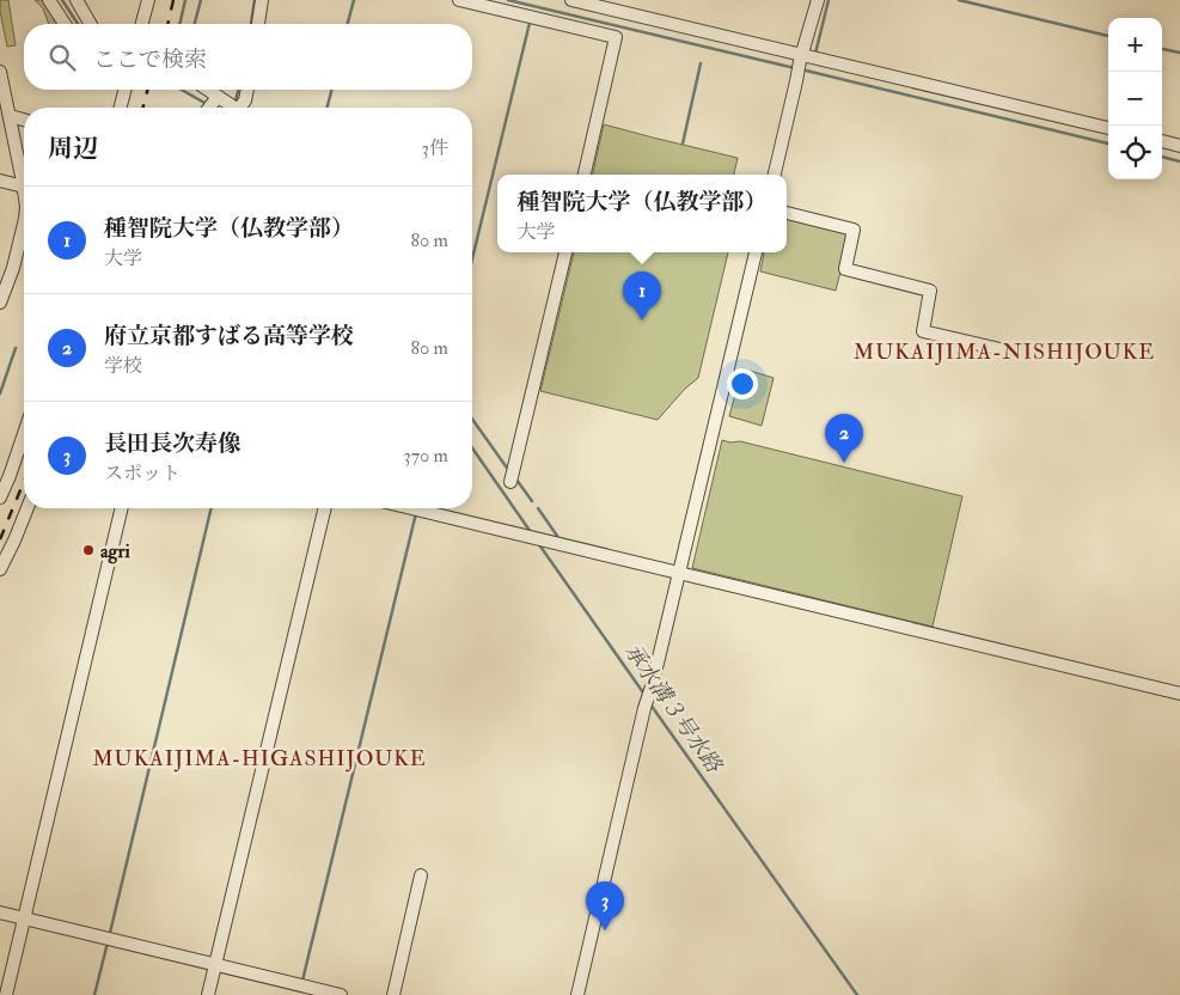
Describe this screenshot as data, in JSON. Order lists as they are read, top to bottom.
{
  "districts": ["MUKAIJIMA-NISHIJOUKE", "MUKAIJIMA-HIGASHIJOUKE"],
  "water": ["承水溝３号水路"],
  "places": ["agri"],
  "page": {
    "map_buttons": ["+", "−"],
    "search": "ここで検索",
    "heading": ["周辺", "3件"],
    "popup": ["種智院大学（仏教学部）", "大学"],
    "list": [
      {
        "mark": "1",
        "name": "種智院大学（仏教学部）",
        "note": "大学",
        "value": "80 m"
      },
      {
        "mark": "2",
        "name": "府立京都すばる高等学校",
        "note": "学校",
        "value": "80 m"
      },
      {
        "mark": "3",
        "name": "長田長次寿像",
        "note": "スポット",
        "value": "370 m"
      }
    ],
    "pins": ["1", "2", "3"]
  }
}
